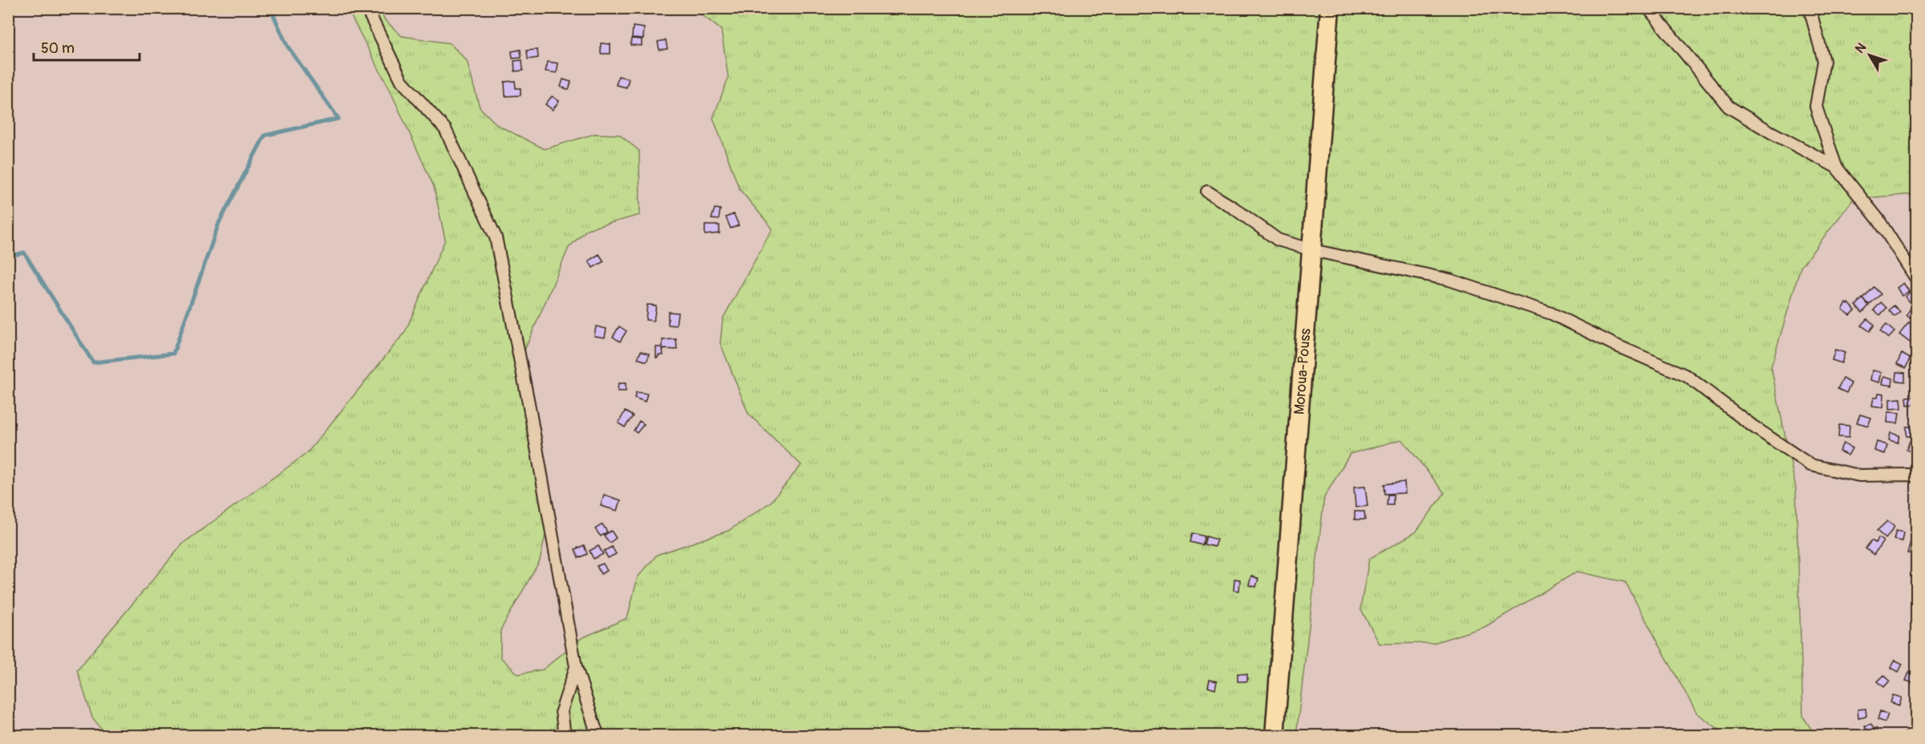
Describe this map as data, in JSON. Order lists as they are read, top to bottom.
{
  "streets": {
    "main road": ["Moroua-Pouss"]
  },
  "scale_bar": "50 m",
  "north": "top left"
}
